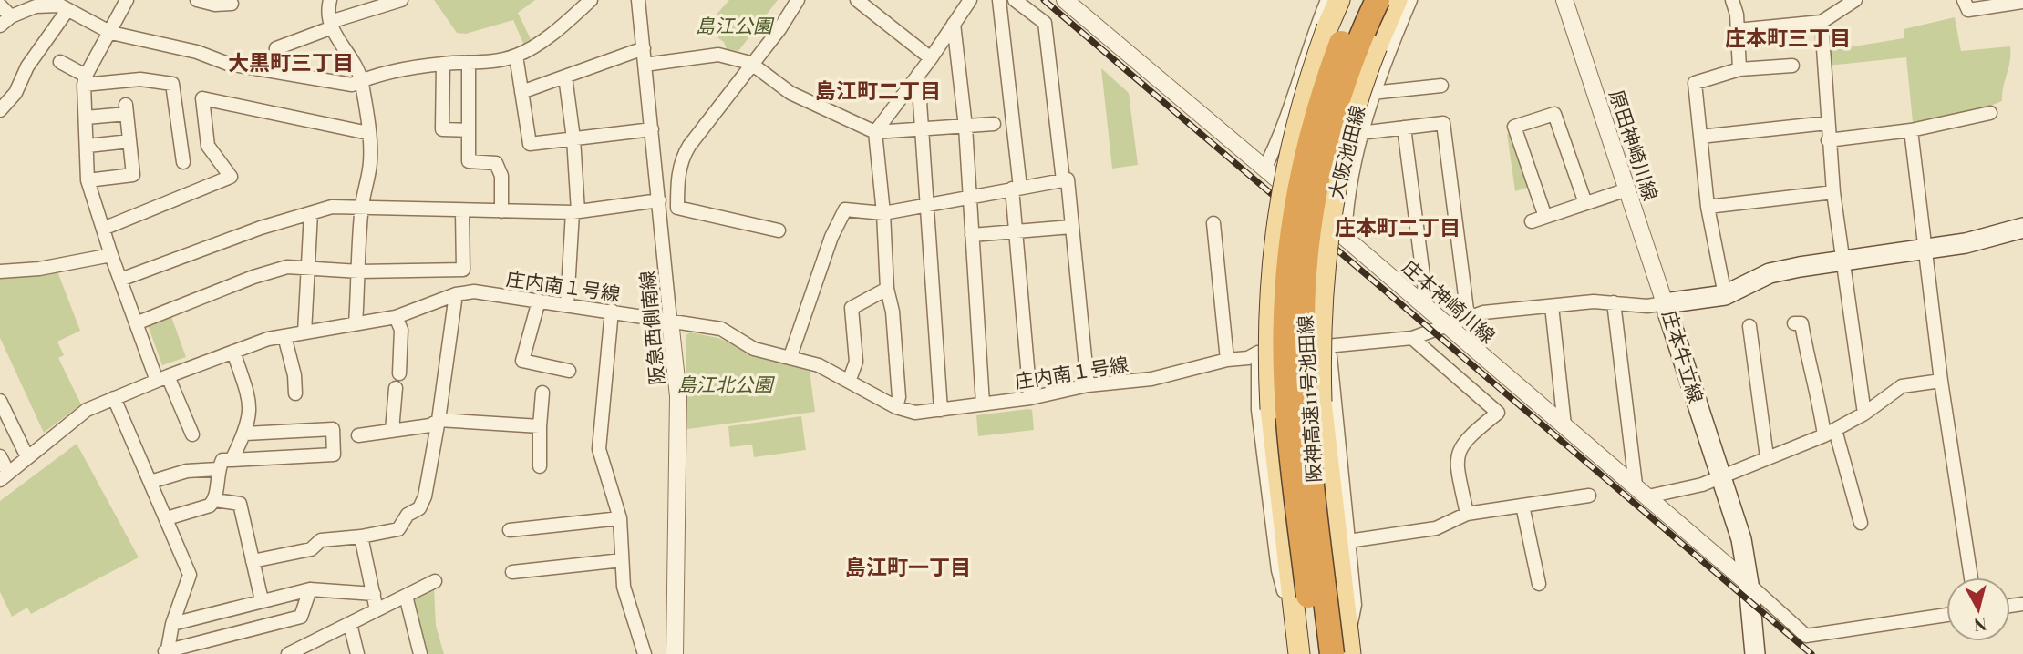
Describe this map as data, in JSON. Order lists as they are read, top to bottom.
{
  "streets": {
    "highway": ["阪神高速11号池田線"],
    "main road": ["大阪池田線", "庄本牛立線"],
    "street": [
      "原田神崎川線",
      "庄内南１号線",
      "庄本神崎川線",
      "阪急西側南線"
    ]
  },
  "crossings": [
    ["原田神崎川線", "庄内南１号線"],
    ["原田神崎川線", "庄本牛立線"],
    ["大阪池田線", "阪神高速11号池田線"],
    ["庄内南１号線", "庄本神崎川線"],
    ["庄内南１号線", "阪急西側南線"],
    ["庄内南１号線", "庄本牛立線"],
    ["庄本神崎川線", "庄本牛立線"]
  ],
  "districts": [
    "庄本町三丁目",
    "大黒町三丁目",
    "島江町二丁目",
    "庄本町二丁目",
    "島江町一丁目"
  ],
  "parks": ["島江公園", "島江北公園"],
  "north": "bottom"
}
